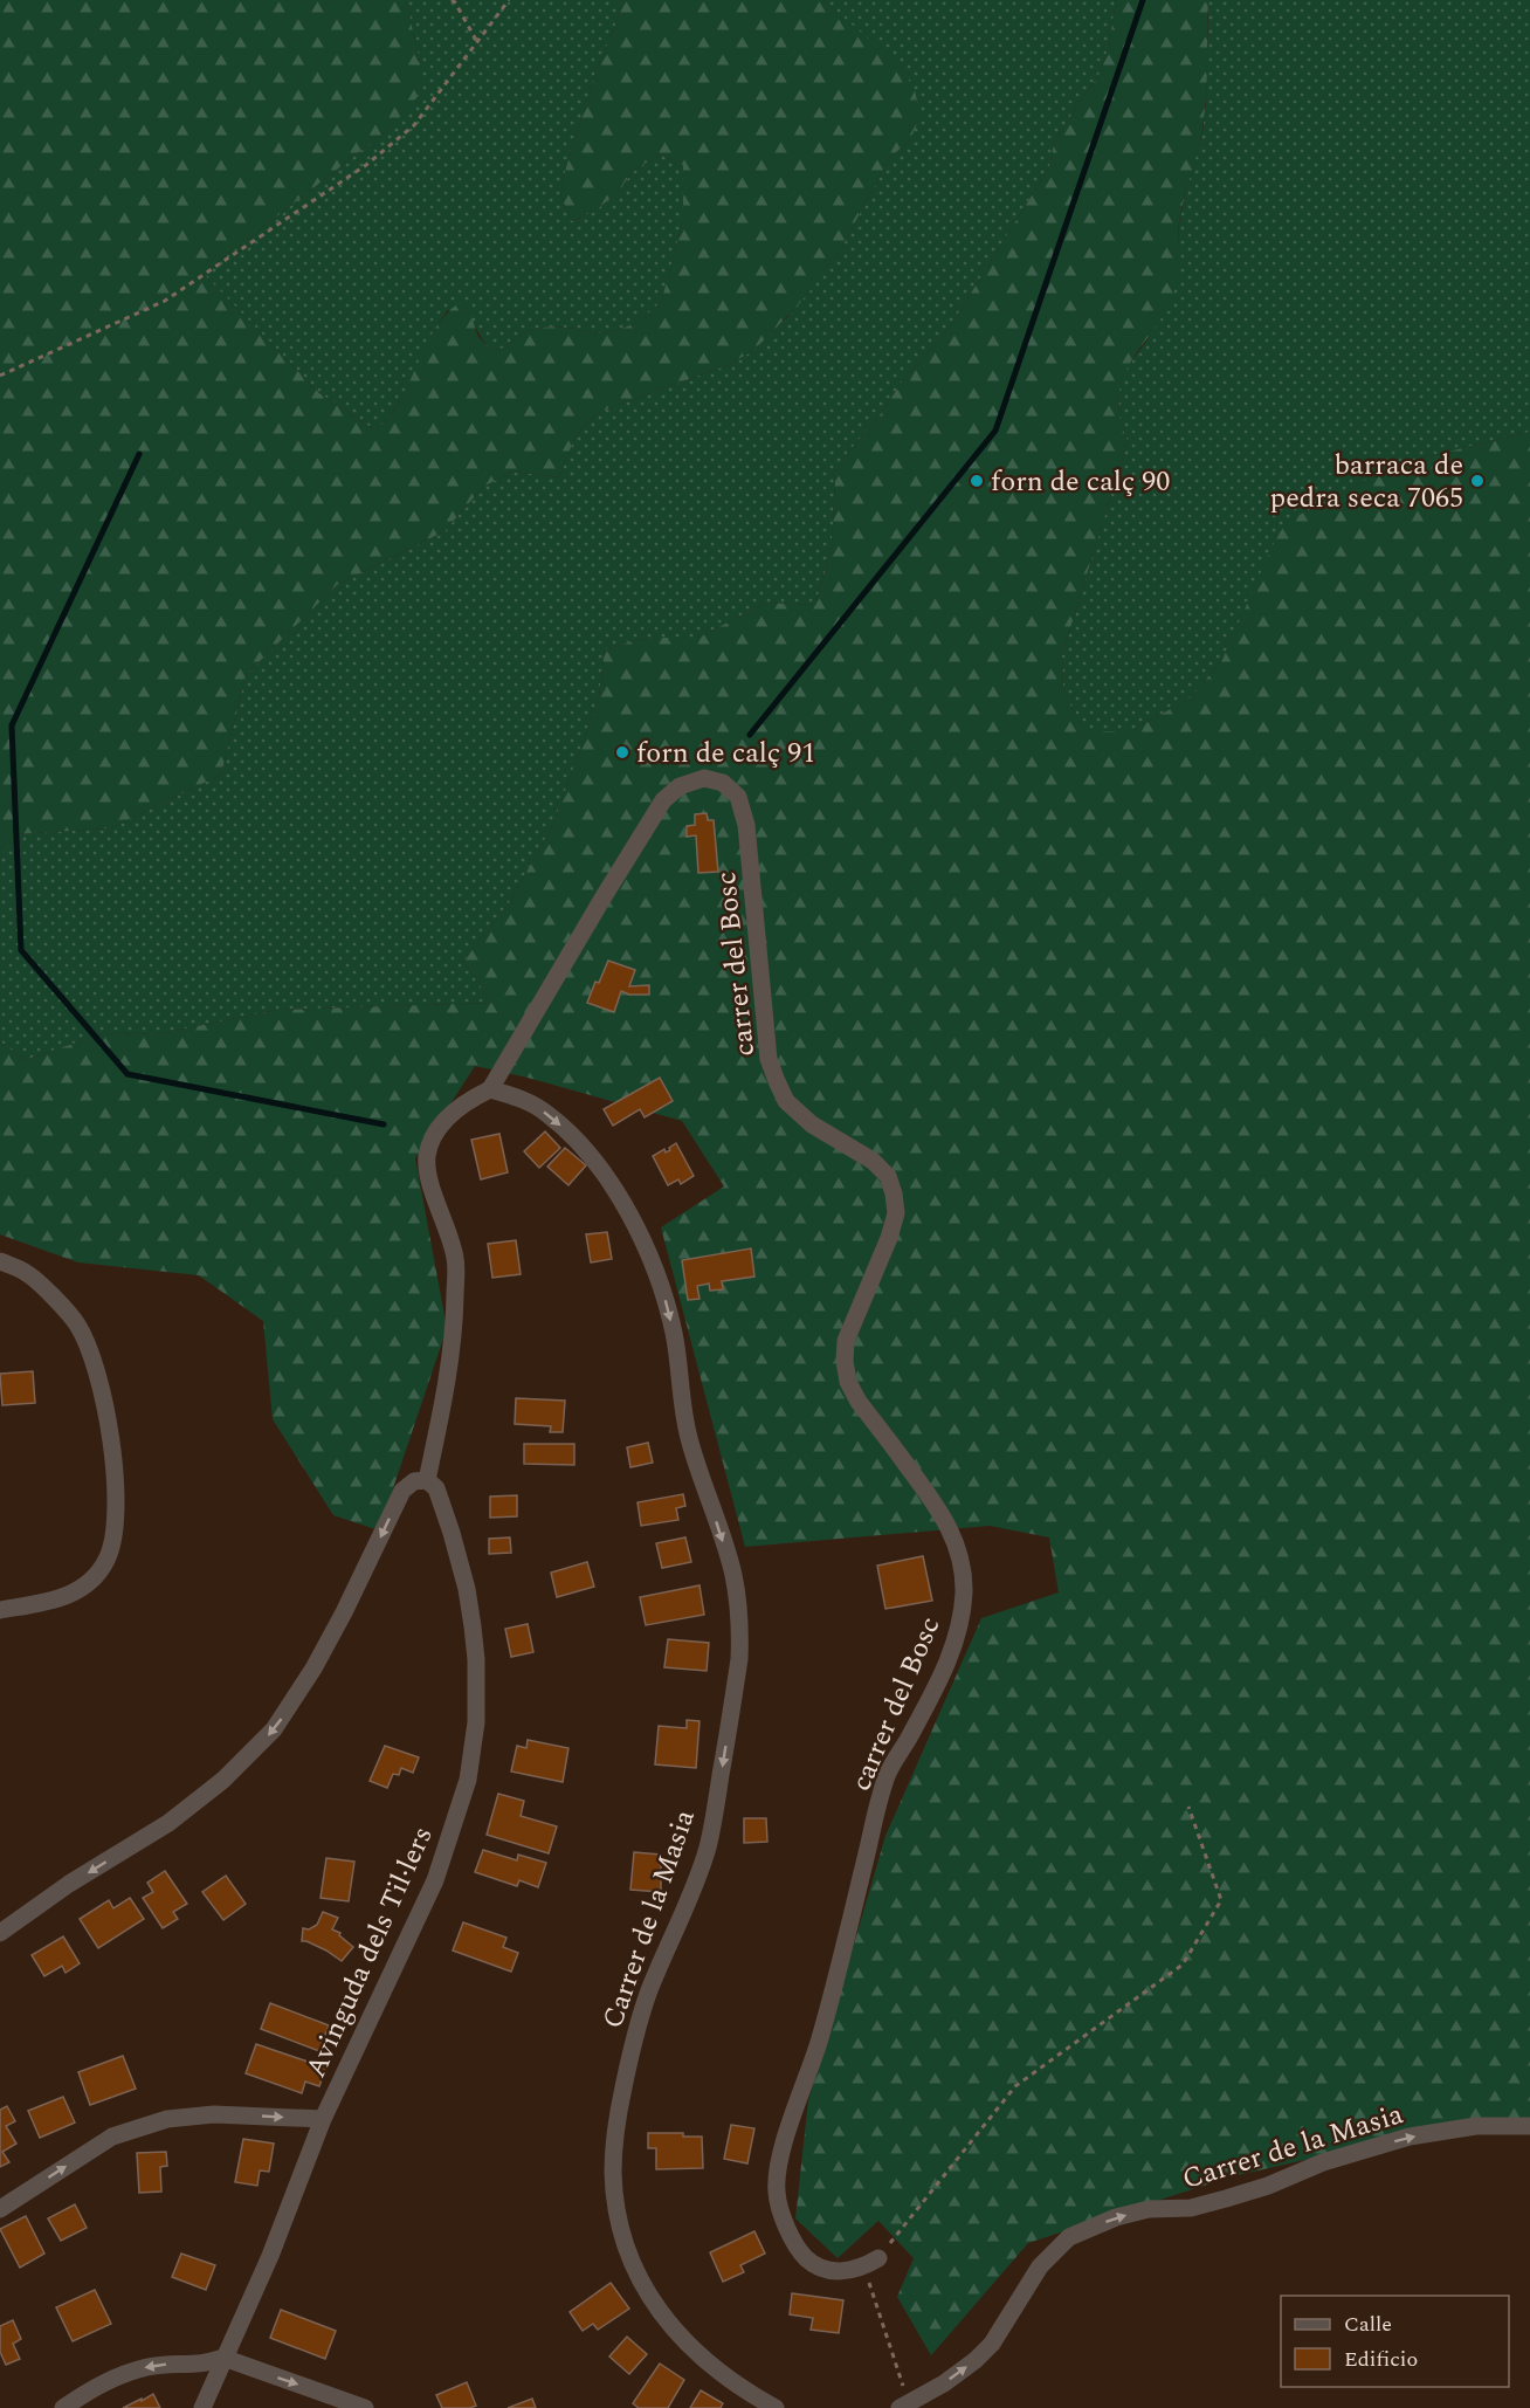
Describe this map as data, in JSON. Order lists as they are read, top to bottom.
{
  "streets": {
    "street": ["carrer del Bosc", "Carrer de la Masia", "Avinguda dels Til·lers"]
  },
  "crossings": [
    ["carrer del Bosc", "Carrer de la Masia"]
  ],
  "places": ["forn de calç 90", "barraca de pedra seca 7065", "forn de calç 91"],
  "legend": ["Calle", "Edificio"]
}
